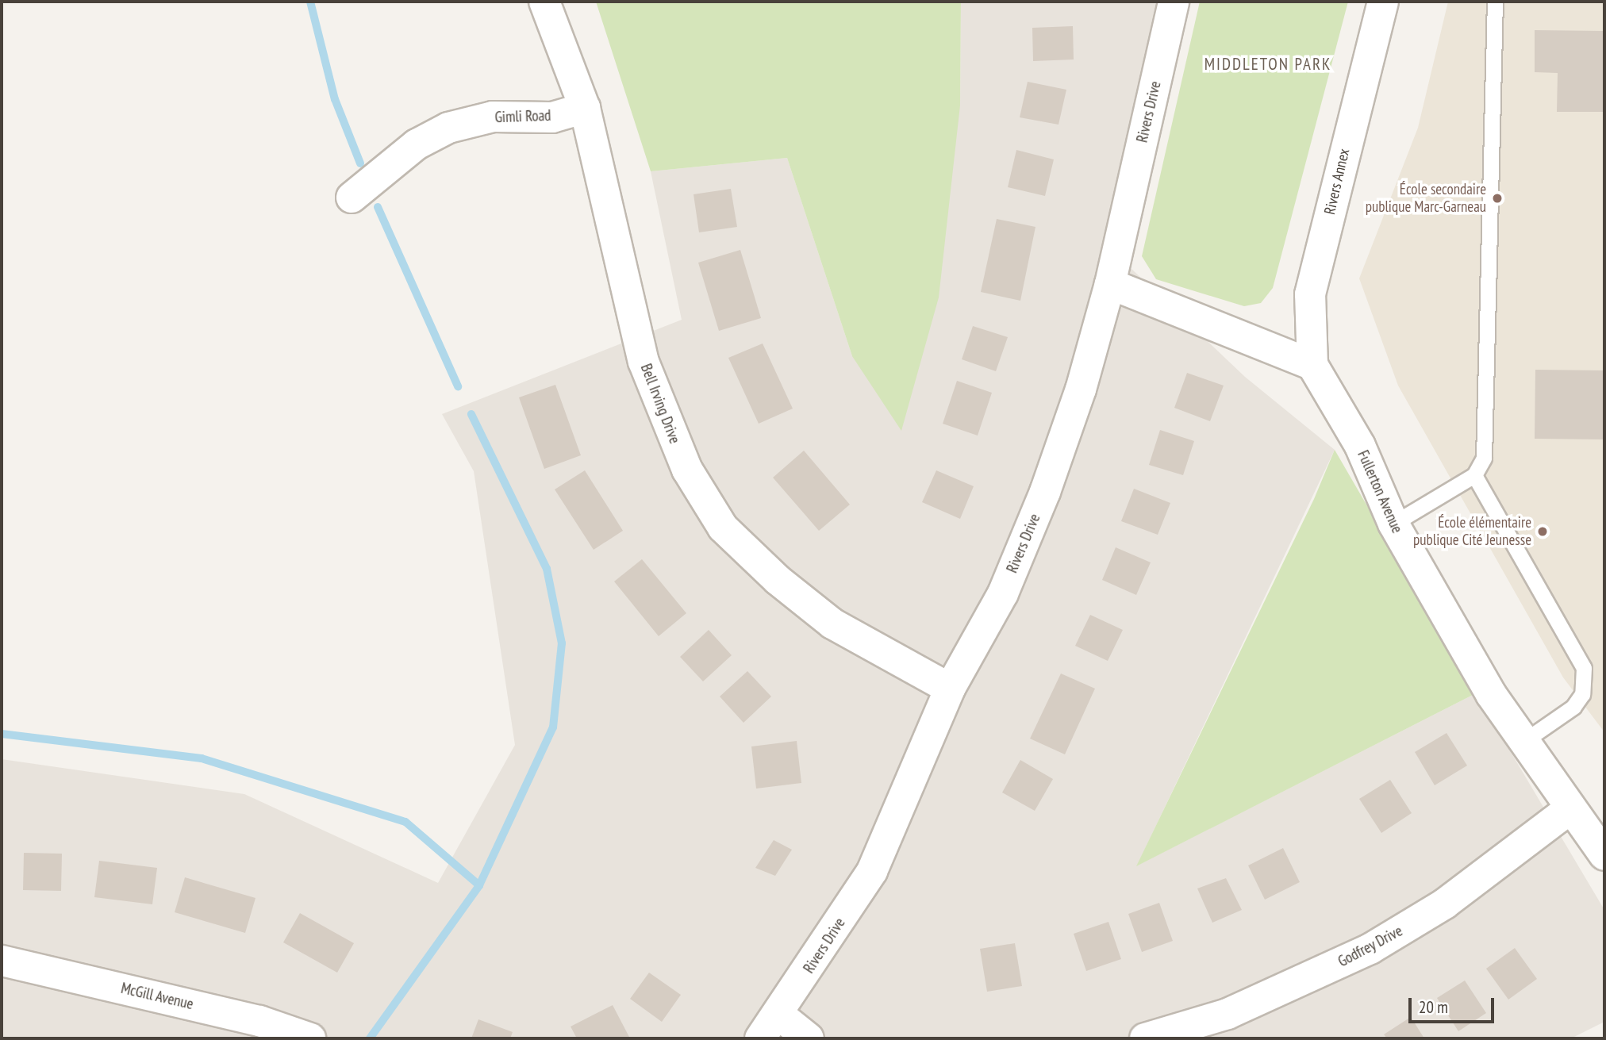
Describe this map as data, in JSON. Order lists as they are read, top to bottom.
{
  "streets": {
    "street": [
      "Rivers Drive",
      "Gimli Road",
      "Rivers Annex",
      "Bell Irving Drive",
      "Fullerton Avenue",
      "Godfrey Drive",
      "McGill Avenue"
    ]
  },
  "crossings": [
    ["Rivers Drive", "Bell Irving Drive"],
    ["Gimli Road", "Bell Irving Drive"],
    ["Rivers Annex", "Fullerton Avenue"],
    ["Fullerton Avenue", "Godfrey Drive"]
  ],
  "districts": ["MIDDLETON PARK"],
  "places": ["École secondaire publique Marc-Garneau", "École élémentaire publique Cité Jeunesse"],
  "scale_bar": "20 m"
}
